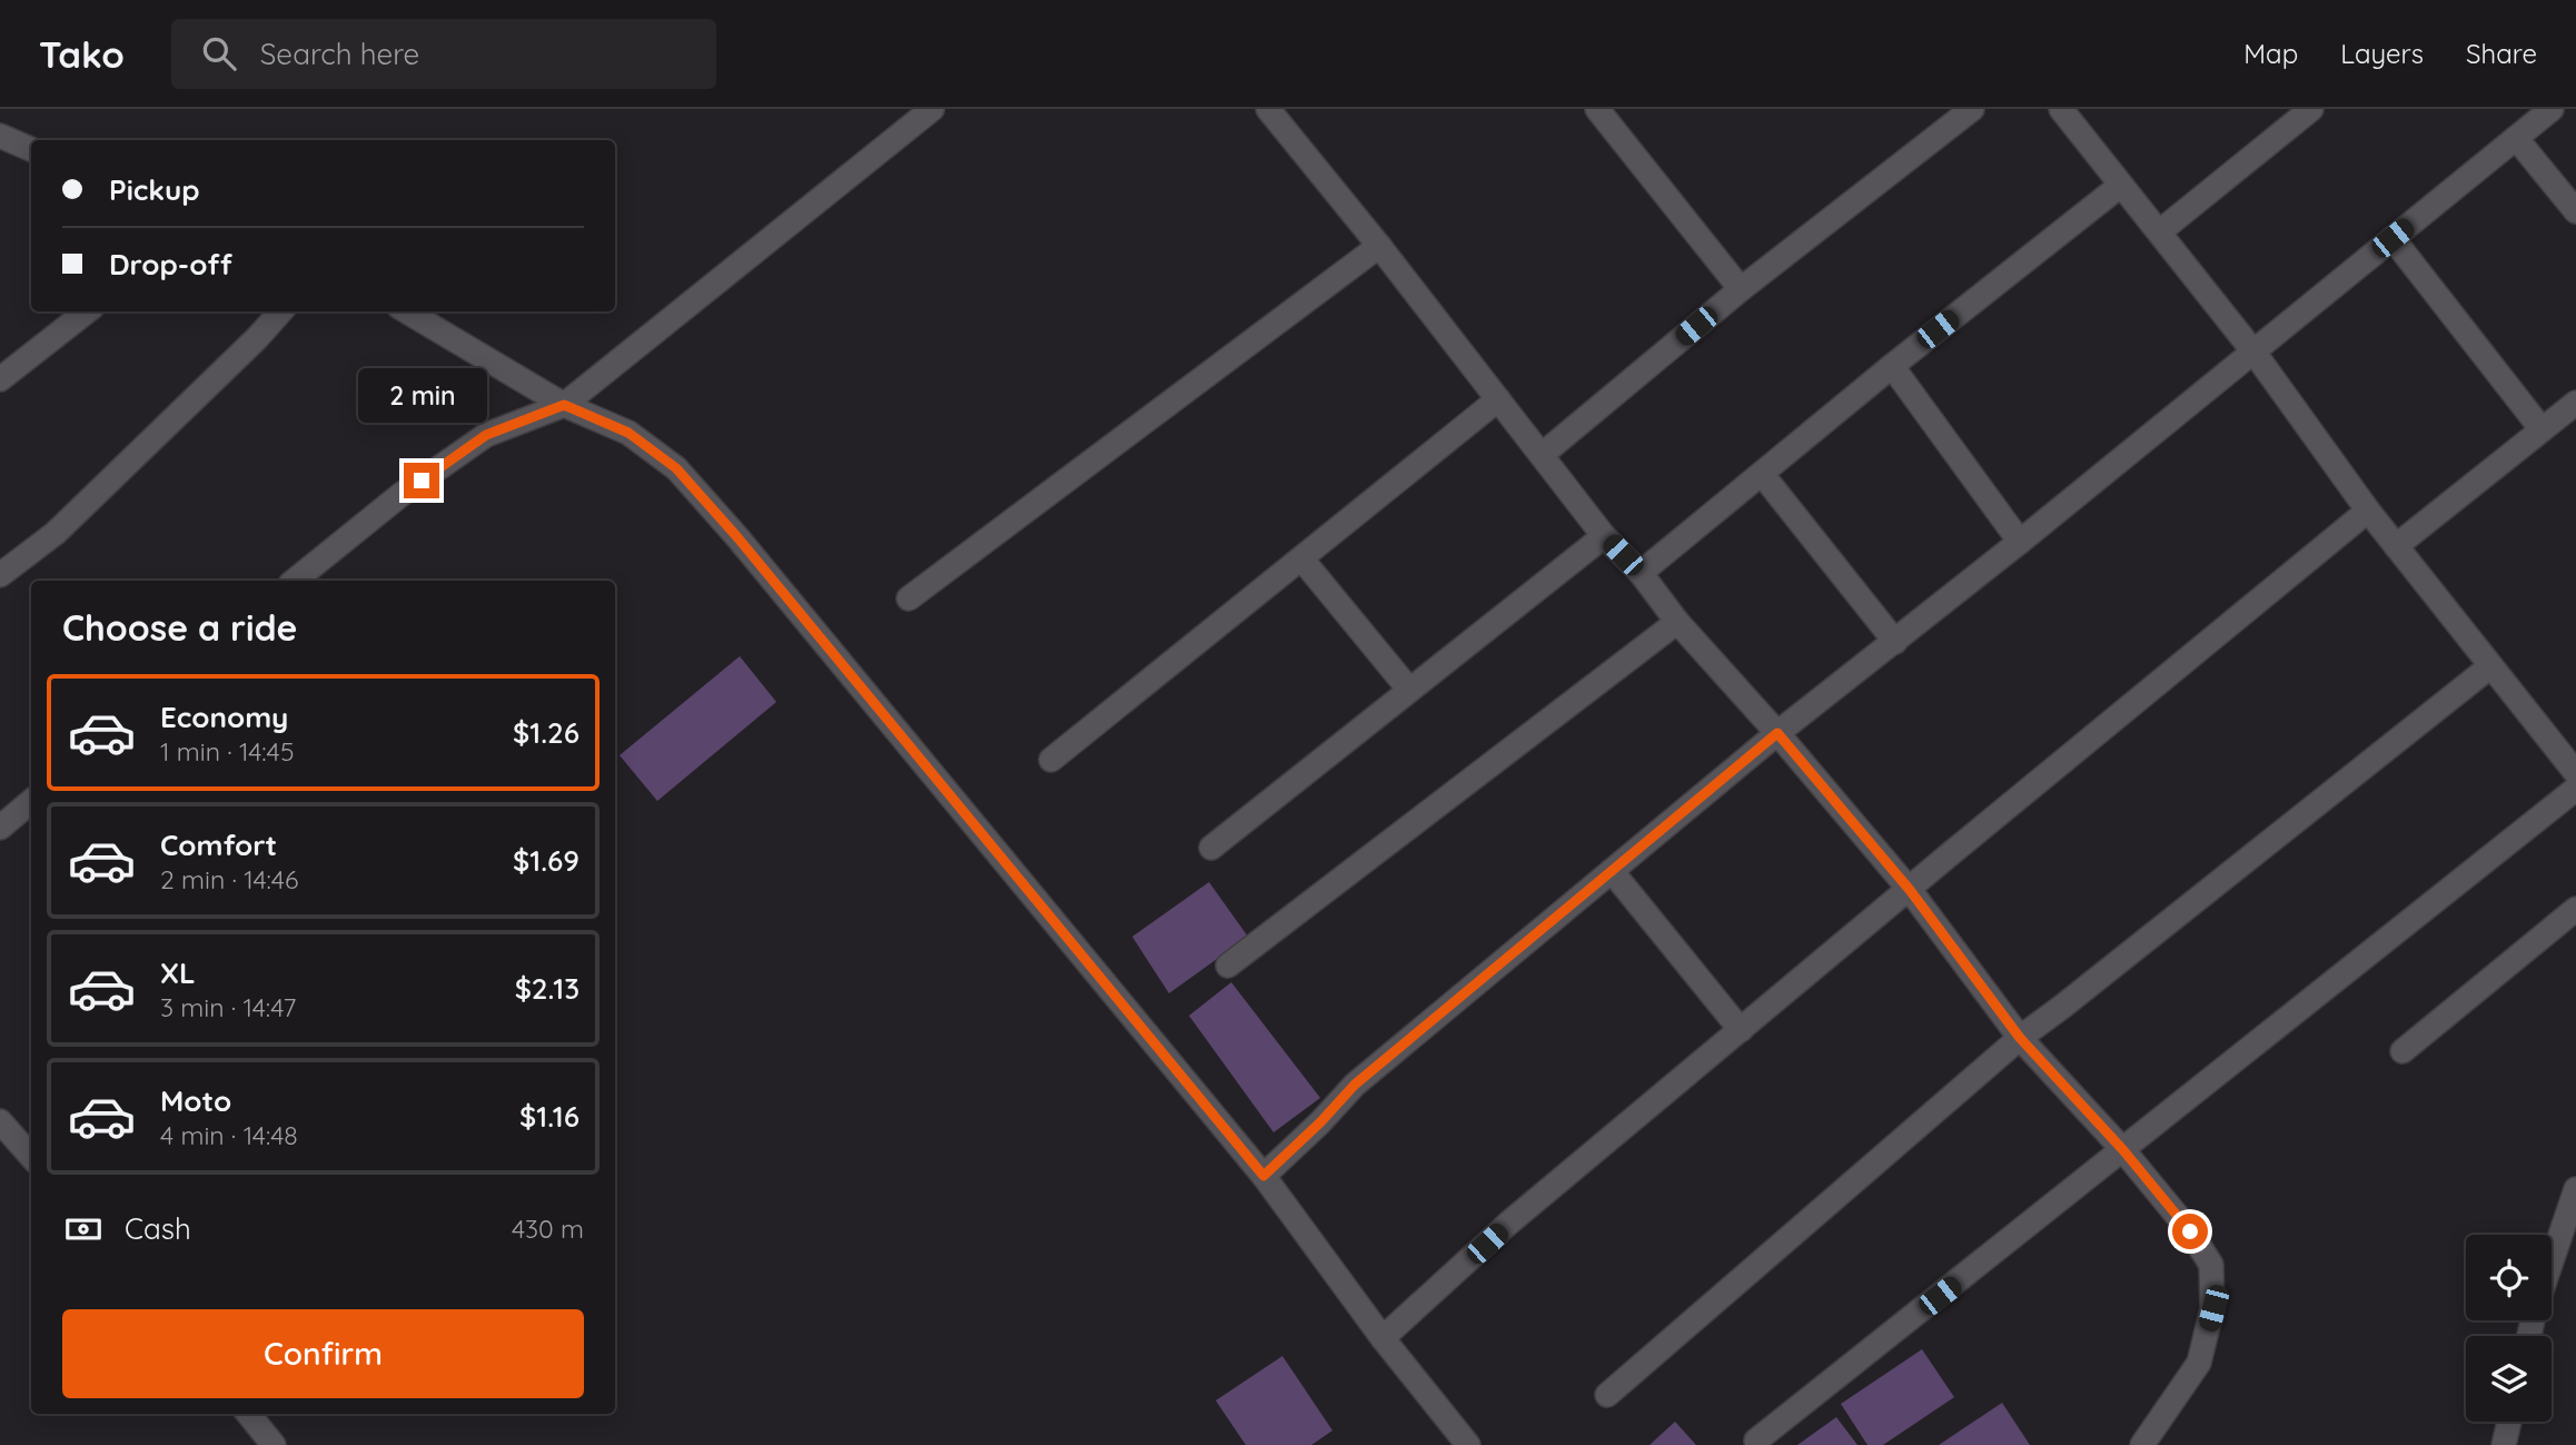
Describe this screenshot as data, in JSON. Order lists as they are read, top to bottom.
{
  "page": {
    "header": "Tako",
    "search": "Search here",
    "nav": ["Map", "Layers", "Share"],
    "banner": ["Pickup", "Drop-off"],
    "bubble": "2 min",
    "heading": "Choose a ride",
    "list": [
      {
        "name": "Economy",
        "note": "1 min · 14:45",
        "value": "$1.26"
      },
      {
        "name": "Comfort",
        "note": "2 min · 14:46",
        "value": "$1.69"
      },
      {
        "name": "XL",
        "note": "3 min · 14:47",
        "value": "$2.13"
      },
      {
        "name": "Moto",
        "note": "4 min · 14:48",
        "value": "$1.16"
      }
    ],
    "pay": ["Cash", "430 m"],
    "buttons": "Confirm"
  }
}
